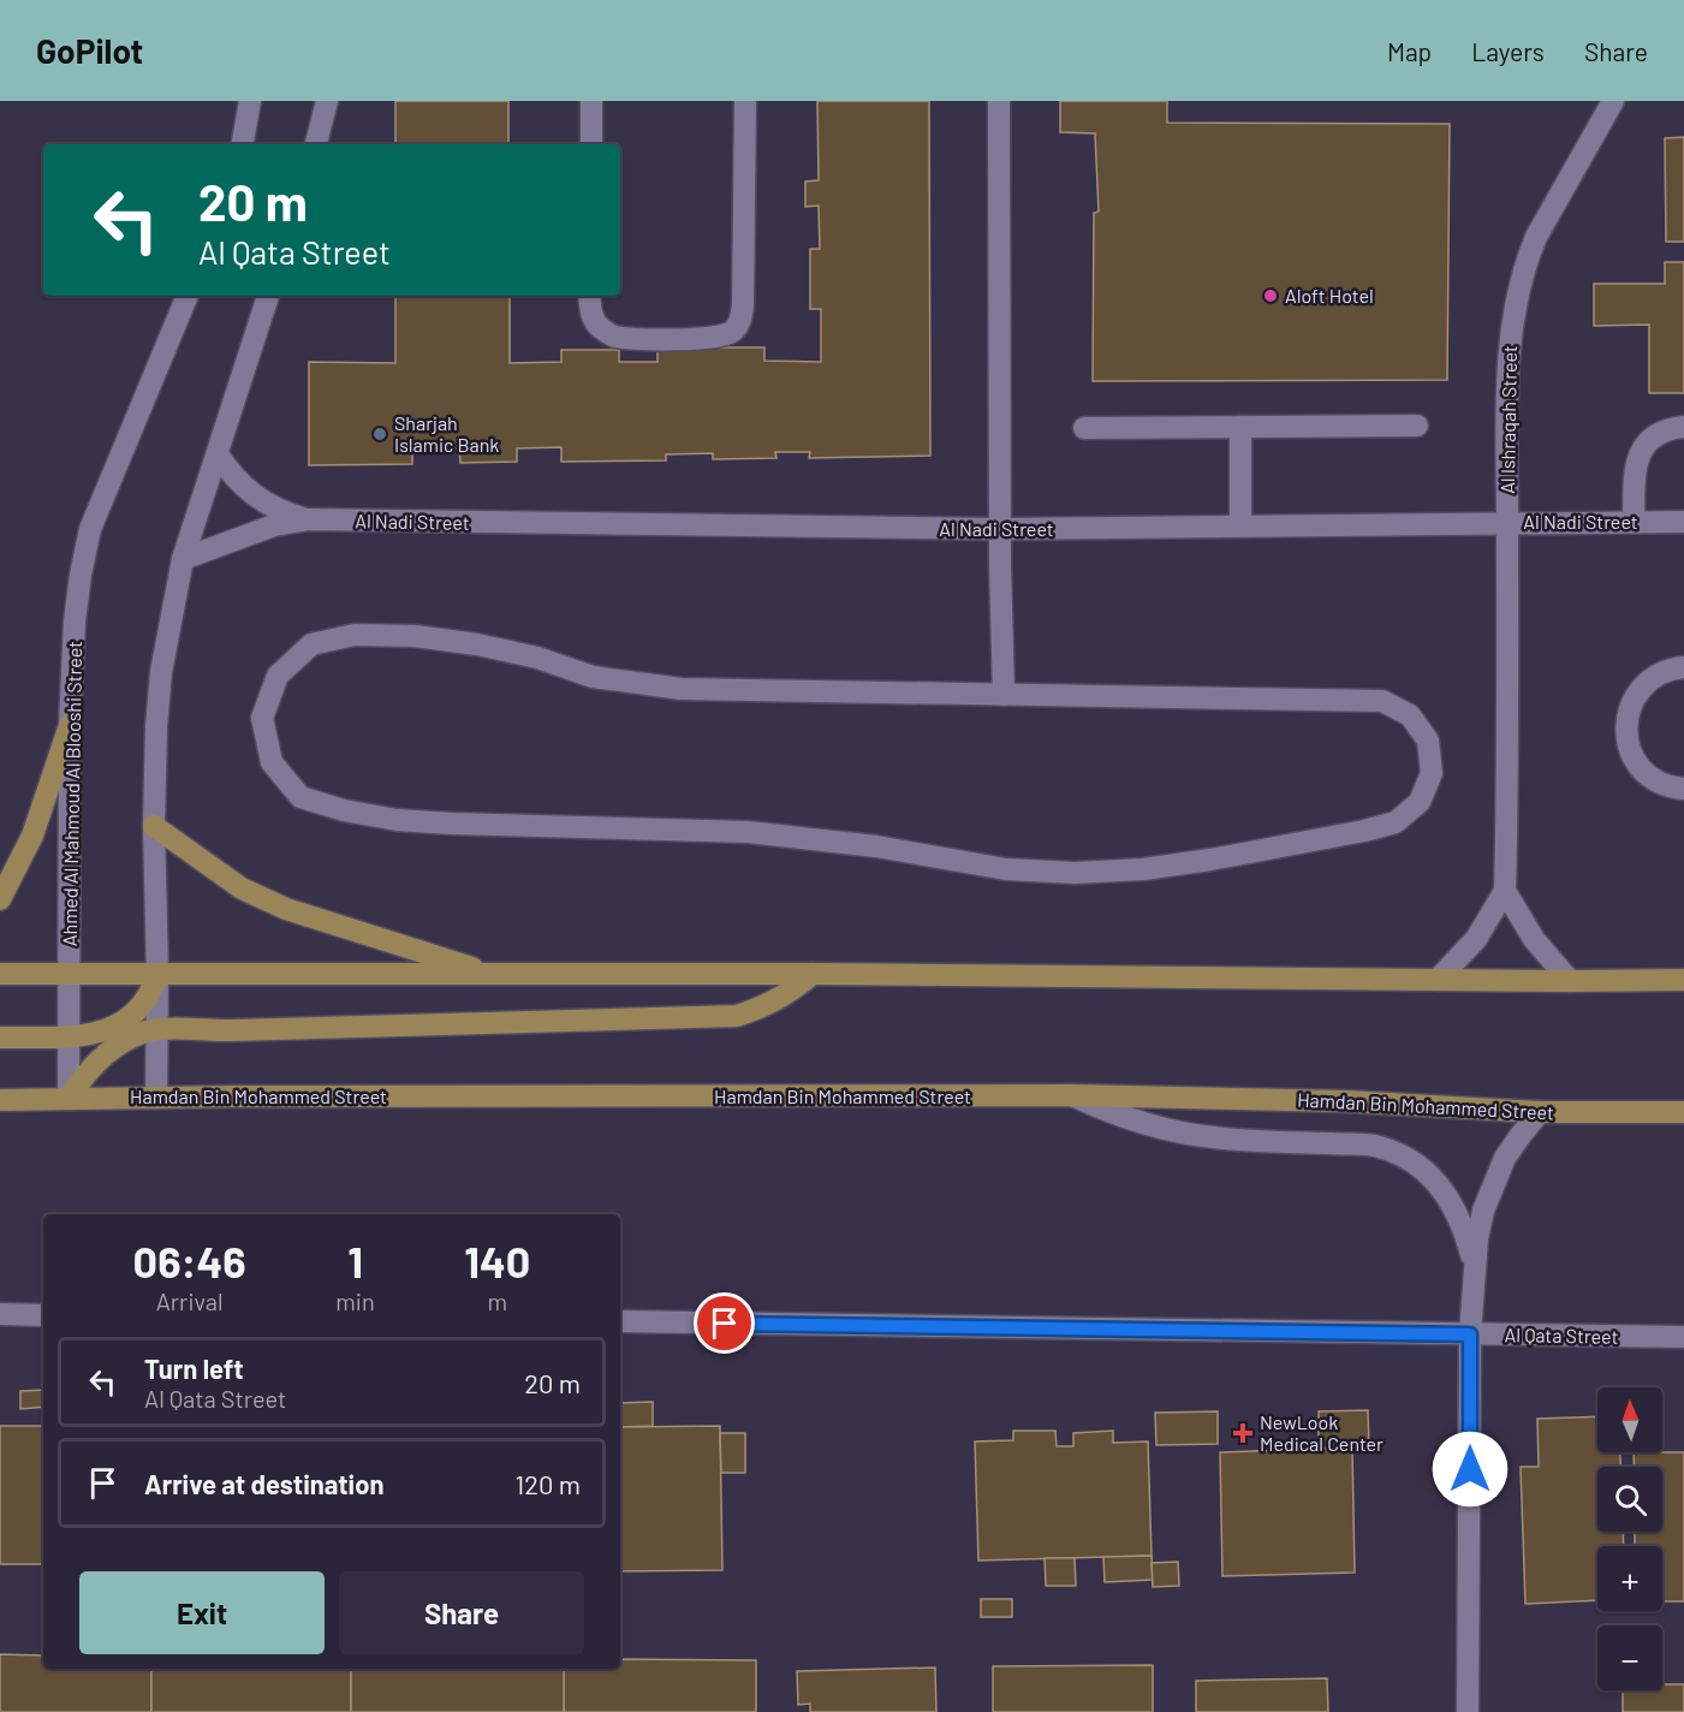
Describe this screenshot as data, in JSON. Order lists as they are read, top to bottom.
{
  "streets": {
    "main road": ["Hamdan Bin Mohammed Street"],
    "street": [
      "Al Ishraqah Street",
      "Al Nadi Street",
      "Ahmed Al Mahmoud Al Blooshi Street",
      "Al Qata Street"
    ]
  },
  "crossings": [
    ["Al Ishraqah Street", "Al Nadi Street"],
    ["Ahmed Al Mahmoud Al Blooshi Street", "Hamdan Bin Mohammed Street"]
  ],
  "places": {
    "other": ["Aloft Hotel", "Sharjah Islamic Bank"],
    "health": ["NewLook Medical Center"]
  },
  "north": "top",
  "page": {
    "header": "GoPilot",
    "nav": ["Map", "Layers", "Share"],
    "turn": ["20 m", "Al Qata Street"],
    "eta": [
      "06:46",
      "Arrival",
      "1",
      "min",
      "140",
      "m"
    ],
    "list": [
      {
        "name": "Turn left",
        "note": "Al Qata Street",
        "value": "20 m"
      },
      {
        "name": "Arrive at destination",
        "value": "120 m"
      }
    ],
    "map_buttons": ["+", "−"],
    "buttons": ["Exit", "Share"]
  }
}
